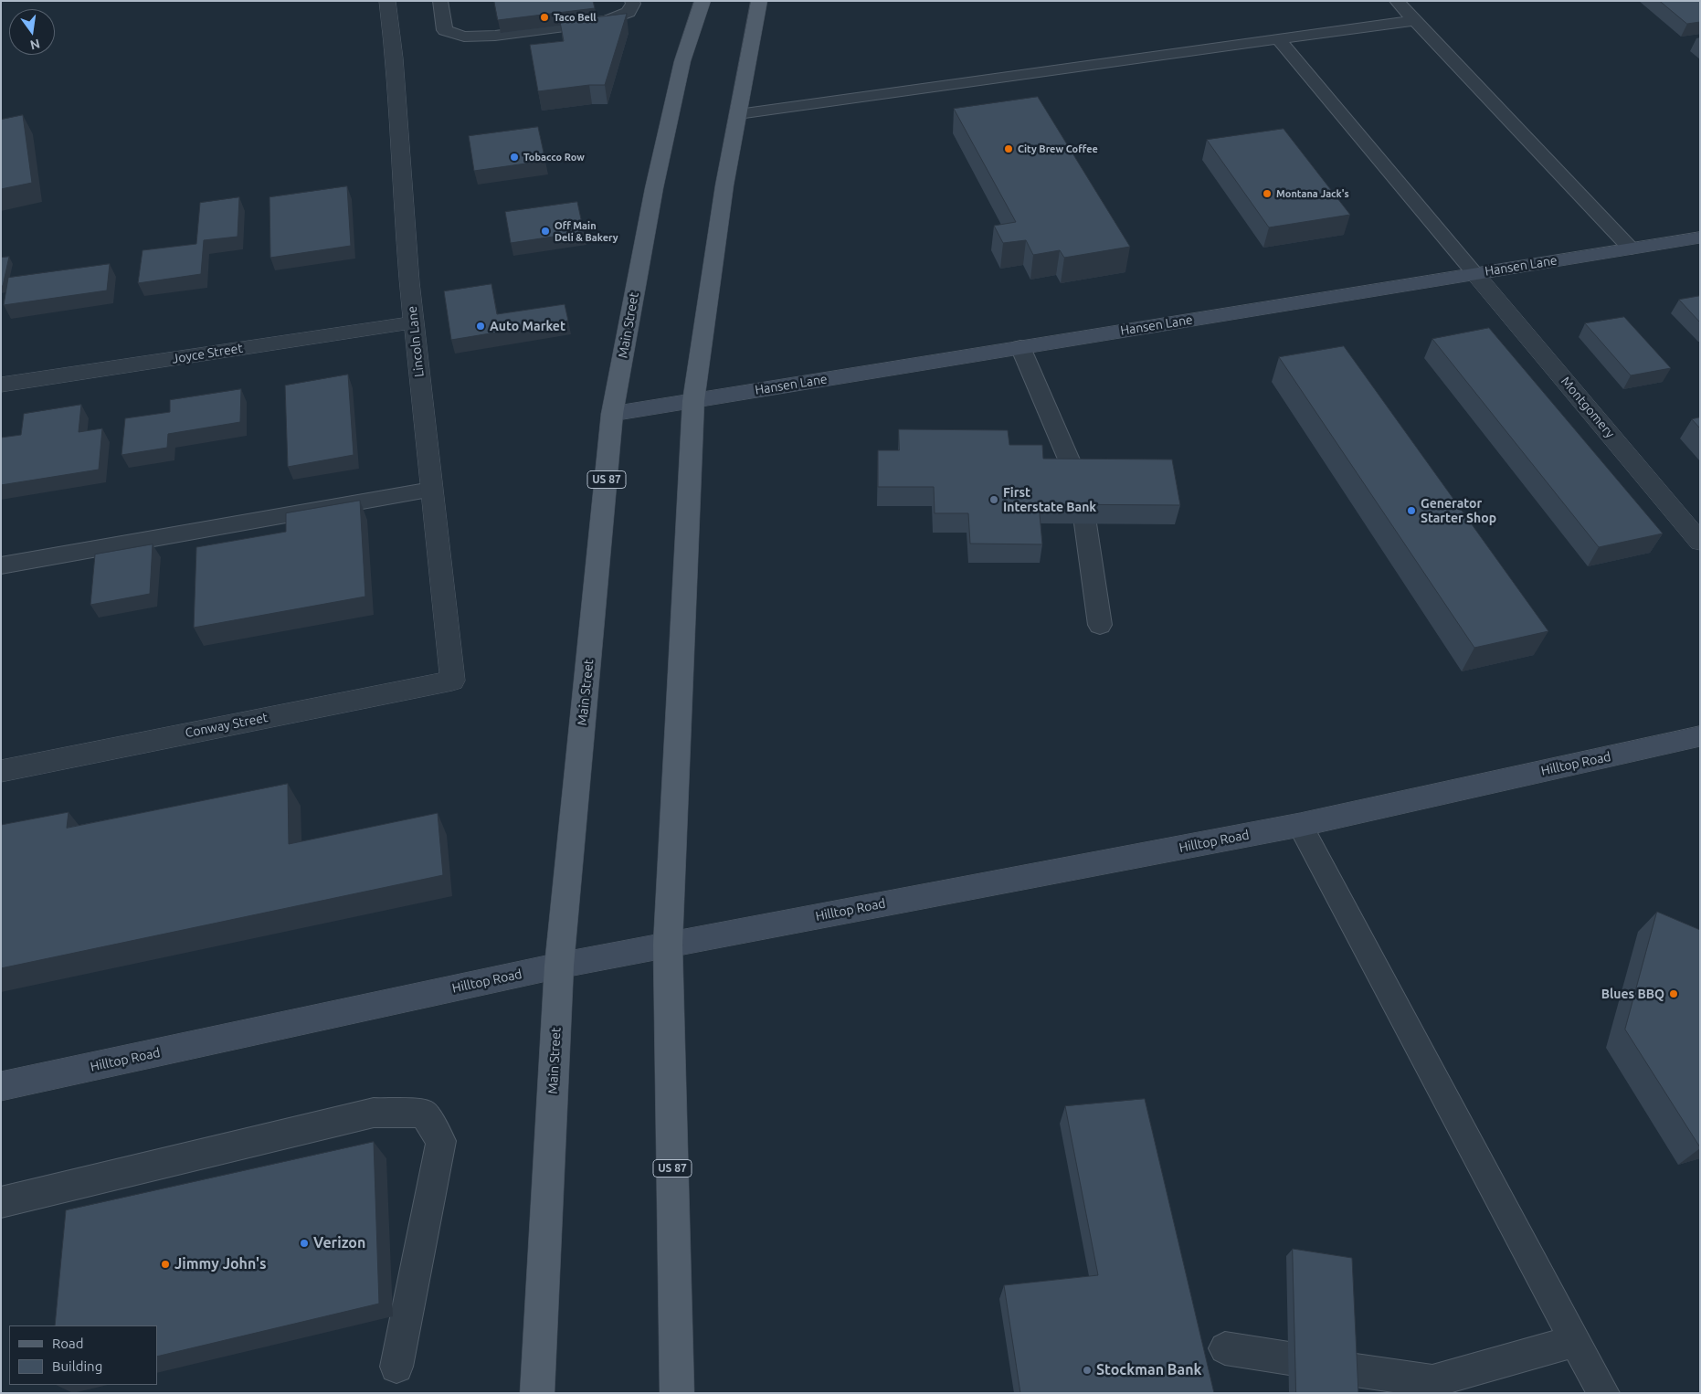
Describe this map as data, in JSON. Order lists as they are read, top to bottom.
{
  "streets": {
    "main road": [
      "Hansen Lane",
      "Main Street",
      "US 87",
      "Hilltop Road"
    ],
    "street": [
      "Lincoln Lane",
      "Joyce Street",
      "Montgomery",
      "Conway Street"
    ]
  },
  "crossings": [
    ["Hansen Lane", "Main Street"],
    ["Hansen Lane", "Montgomery"],
    ["Hansen Lane", "US 87"],
    ["Main Street", "Hilltop Road"],
    ["Lincoln Lane", "Joyce Street"],
    ["Lincoln Lane", "Conway Street"],
    ["US 87", "Hilltop Road"]
  ],
  "places": [
    "Taco Bell",
    "City Brew Coffee",
    "Tobacco Row",
    "Montana Jack's",
    "Off Main Deli & Bakery",
    "Auto Market",
    "First Interstate Bank",
    "Generator Starter Shop",
    "Blues BBQ",
    "Verizon",
    "Jimmy John's",
    "Stockman Bank"
  ],
  "legend": ["Road", "Building"],
  "north": "bottom"
}
